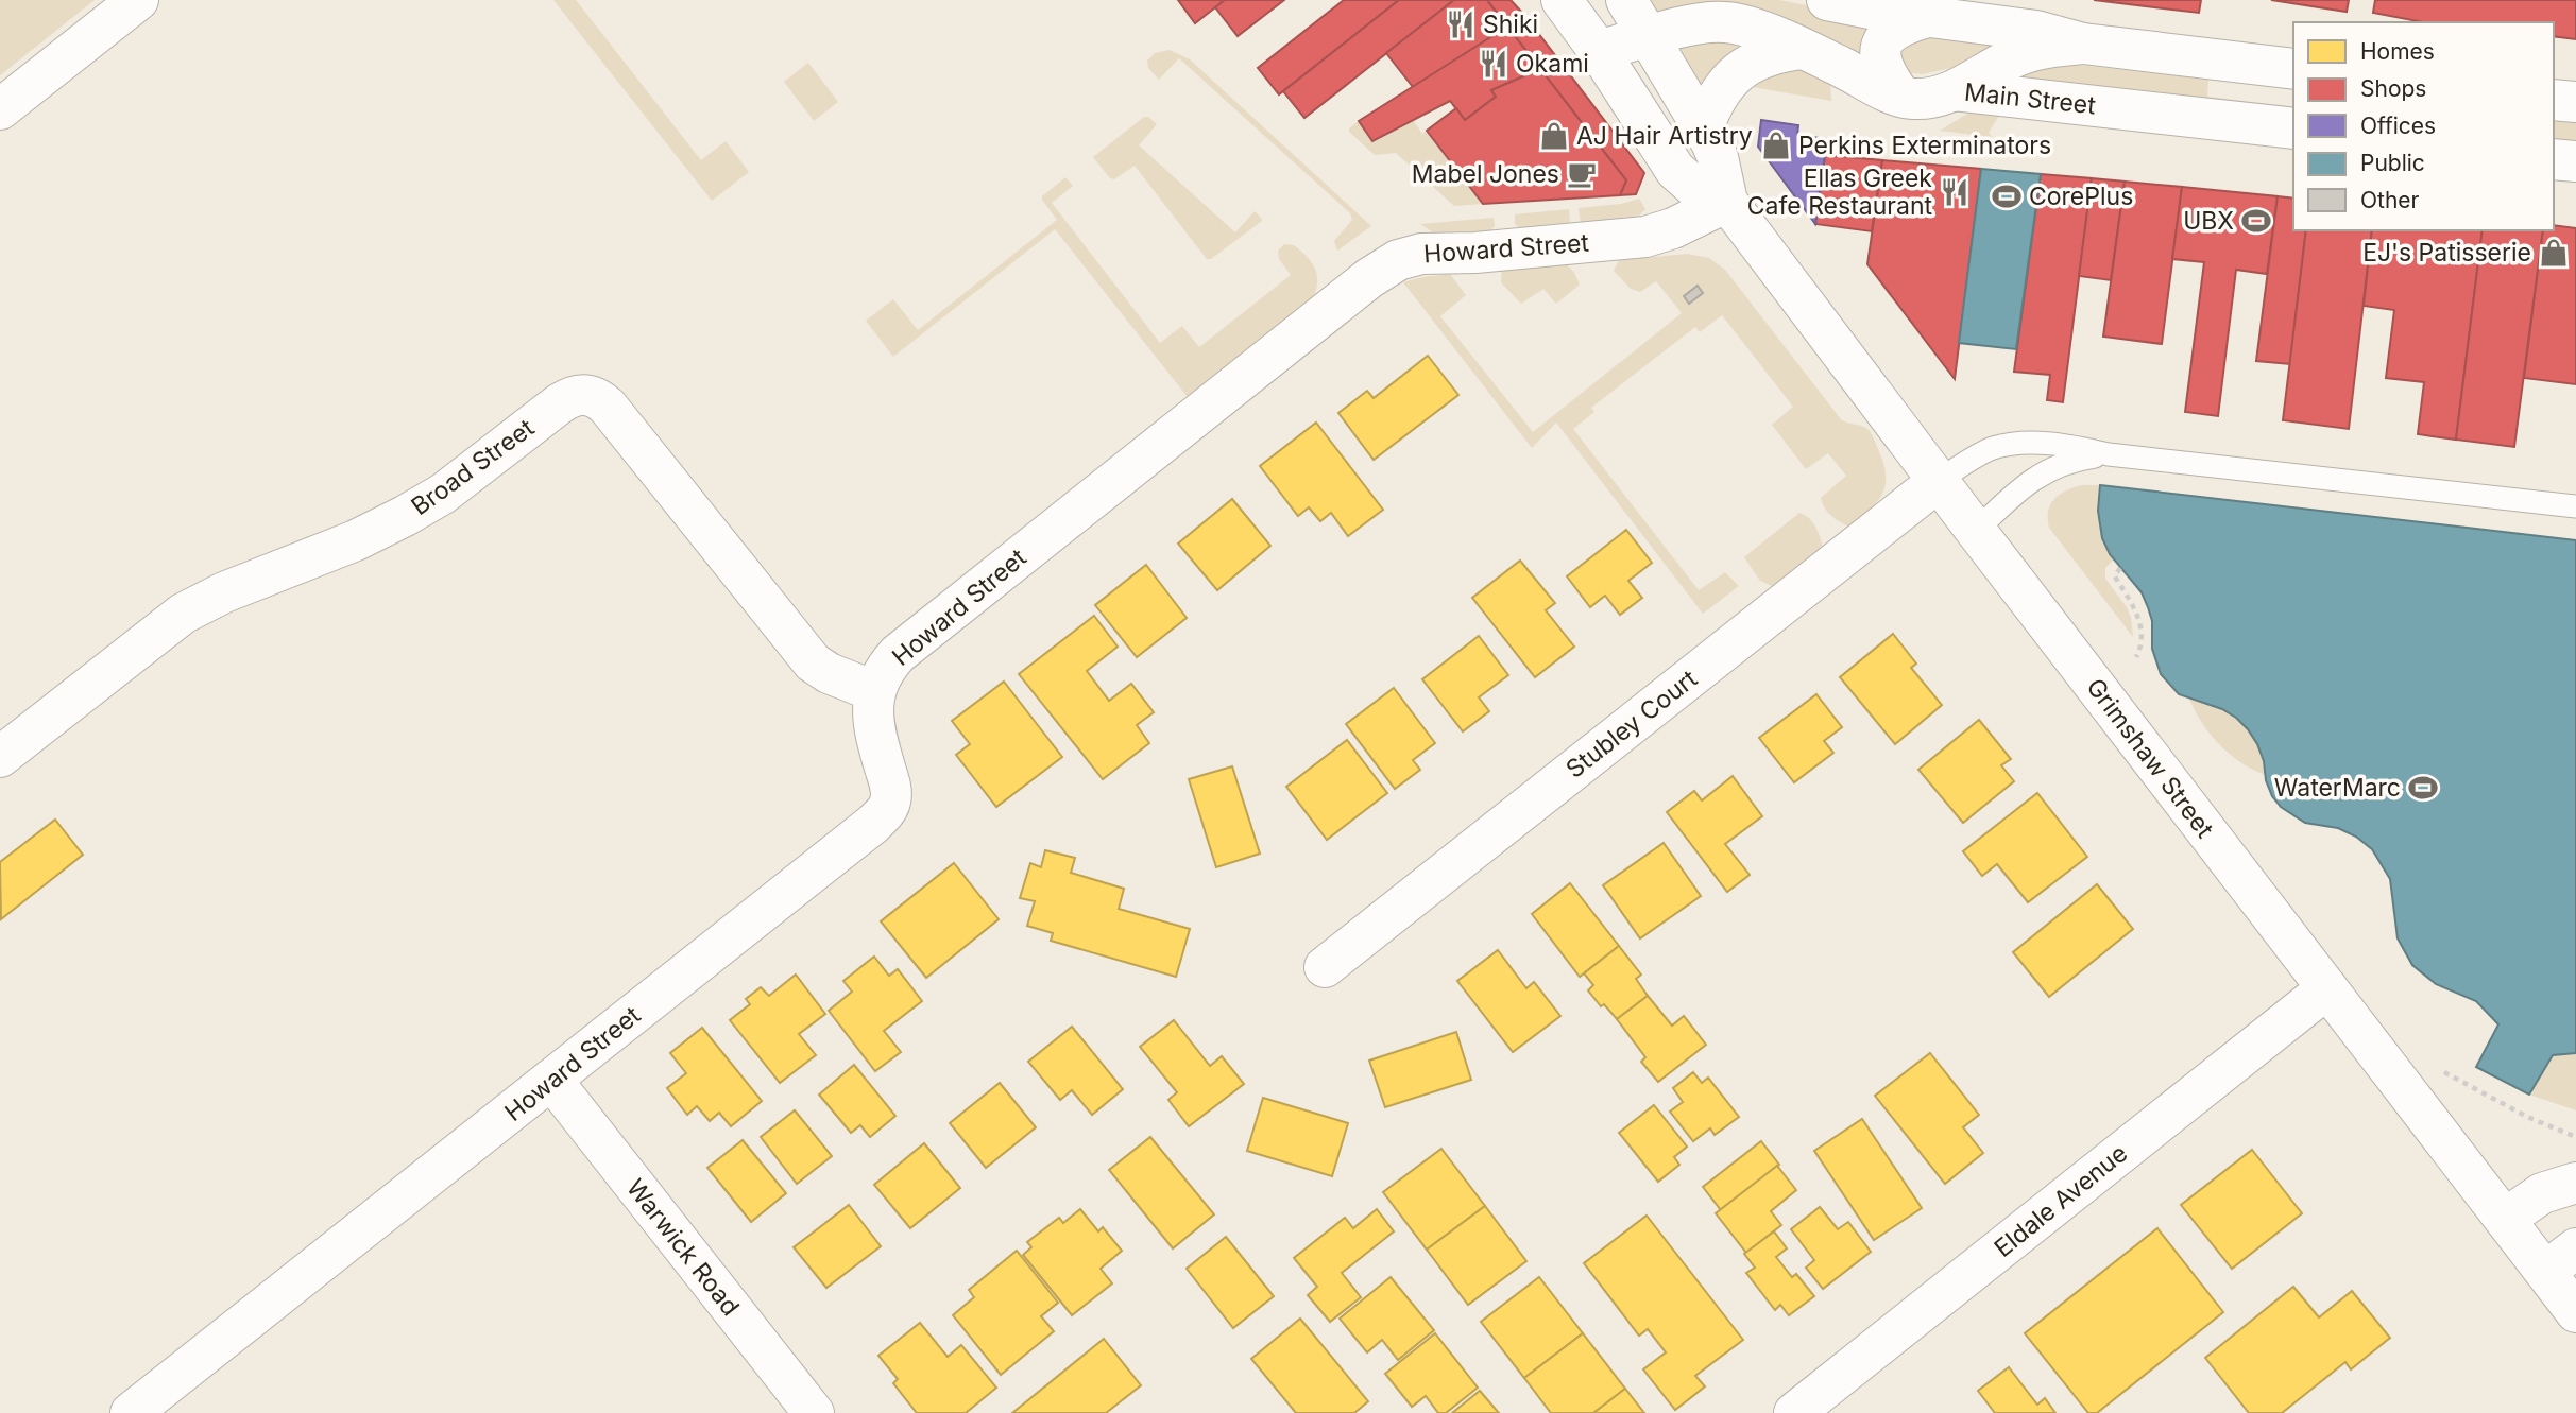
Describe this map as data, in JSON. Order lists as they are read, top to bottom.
{
  "streets": {
    "street": [
      "Main Street",
      "Howard Street",
      "Broad Street",
      "Stubley Court",
      "Grimshaw Street",
      "Eldale Avenue",
      "Warwick Road"
    ]
  },
  "crossings": [
    ["Main Street", "Grimshaw Street"],
    ["Howard Street", "Broad Street"],
    ["Howard Street", "Grimshaw Street"],
    ["Howard Street", "Warwick Road"],
    ["Stubley Court", "Grimshaw Street"],
    ["Grimshaw Street", "Eldale Avenue"]
  ],
  "places": {
    "restaurant": ["Shiki", "Okami", "Ellas Greek Cafe Restaurant"],
    "shop": ["AJ Hair Artistry", "Perkins Exterminators", "EJ's Patisserie"],
    "cafe": ["Mabel Jones"],
    "sports": ["CorePlus", "UBX", "WaterMarc"]
  },
  "legend": [
    "Homes",
    "Shops",
    "Offices",
    "Public",
    "Other"
  ]
}
